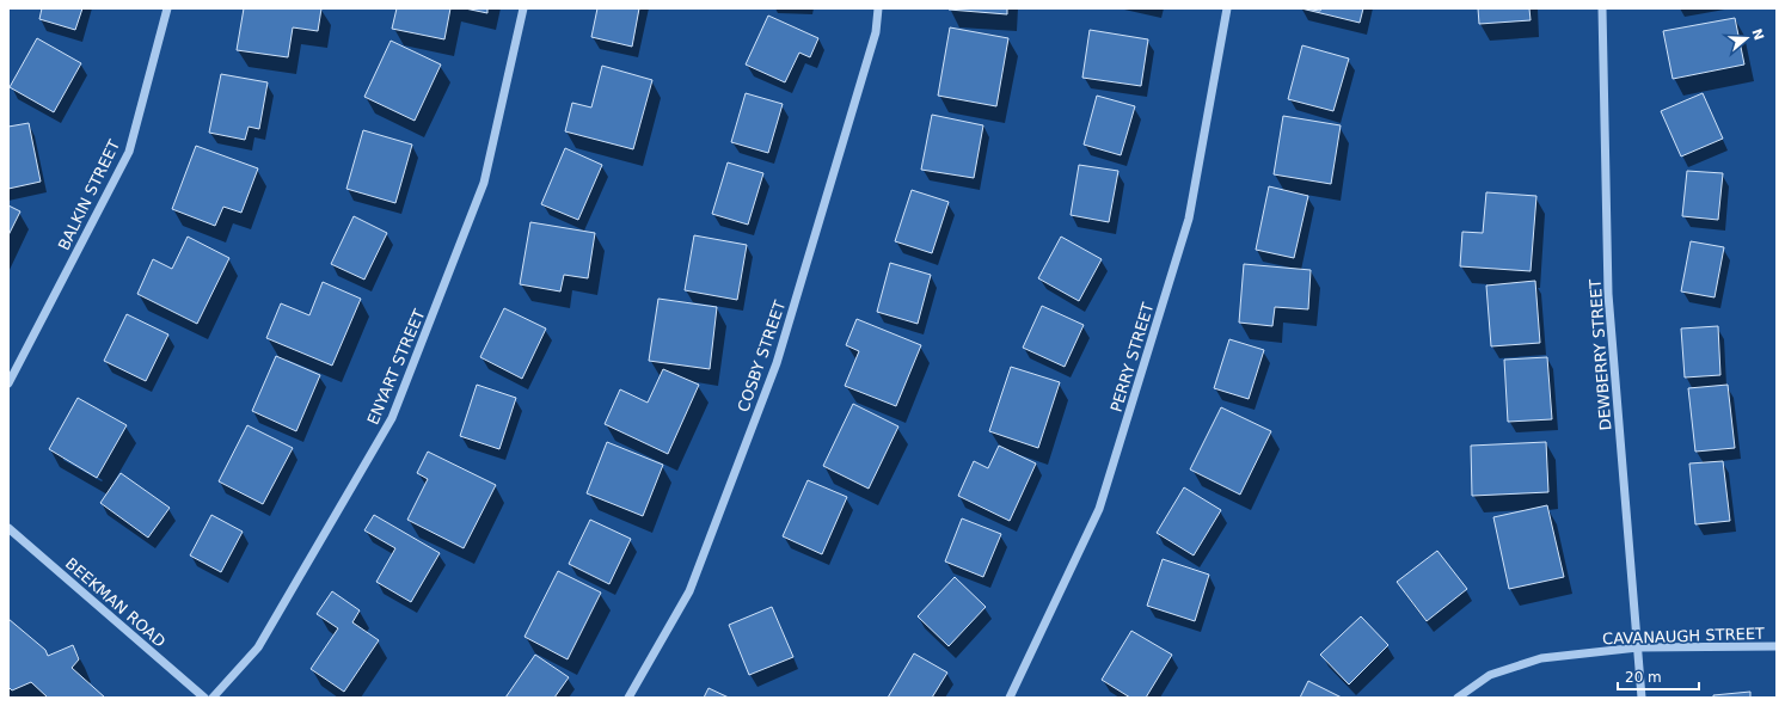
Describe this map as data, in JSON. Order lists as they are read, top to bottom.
{
  "streets": {
    "street": [
      "BALKIN STREET",
      "DEWBERRY STREET",
      "COSBY STREET",
      "PERRY STREET",
      "ENYART STREET",
      "BEEKMAN ROAD",
      "CAVANAUGH STREET"
    ]
  },
  "crossings": [
    ["DEWBERRY STREET", "CAVANAUGH STREET"]
  ],
  "scale_bar": "20 m",
  "north": "right"
}
